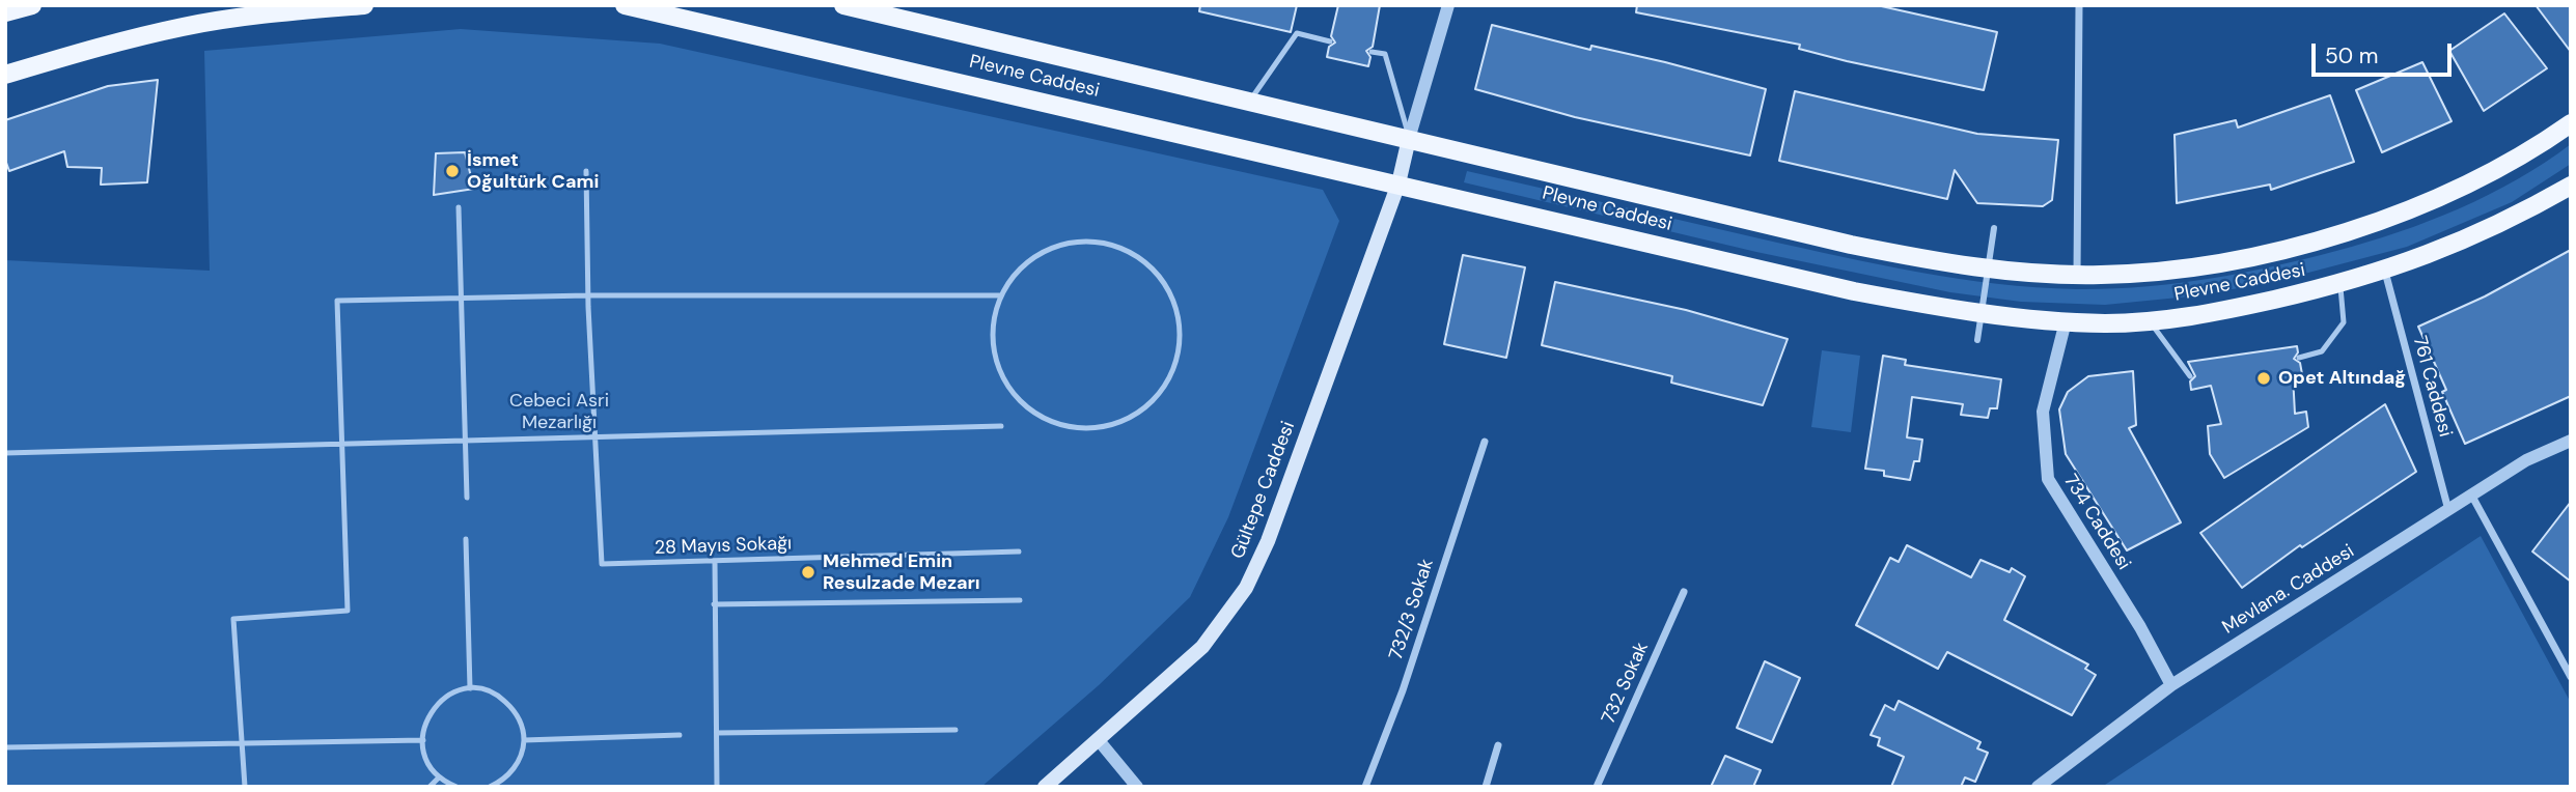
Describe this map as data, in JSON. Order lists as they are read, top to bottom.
{
  "streets": {
    "main road": ["Plevne Caddesi", "Gültepe Caddesi"],
    "street": [
      "761 Caddesi",
      "734 Caddesi",
      "Mevlana. Caddesi",
      "732/3 Sokak",
      "732 Sokak"
    ],
    "lane": ["28 Mayıs Sokağı"]
  },
  "crossings": [
    ["Plevne Caddesi", "761 Caddesi"],
    ["Plevne Caddesi", "Gültepe Caddesi"],
    ["Plevne Caddesi", "734 Caddesi"],
    ["761 Caddesi", "Mevlana. Caddesi"],
    ["734 Caddesi", "Mevlana. Caddesi"]
  ],
  "parks": ["Cebeci Asri Mezarlığı"],
  "places": ["İsmet Oğultürk Cami", "Opet Altındağ", "Mehmed Emin Resulzade Mezarı"],
  "scale_bar": "50 m"
}
